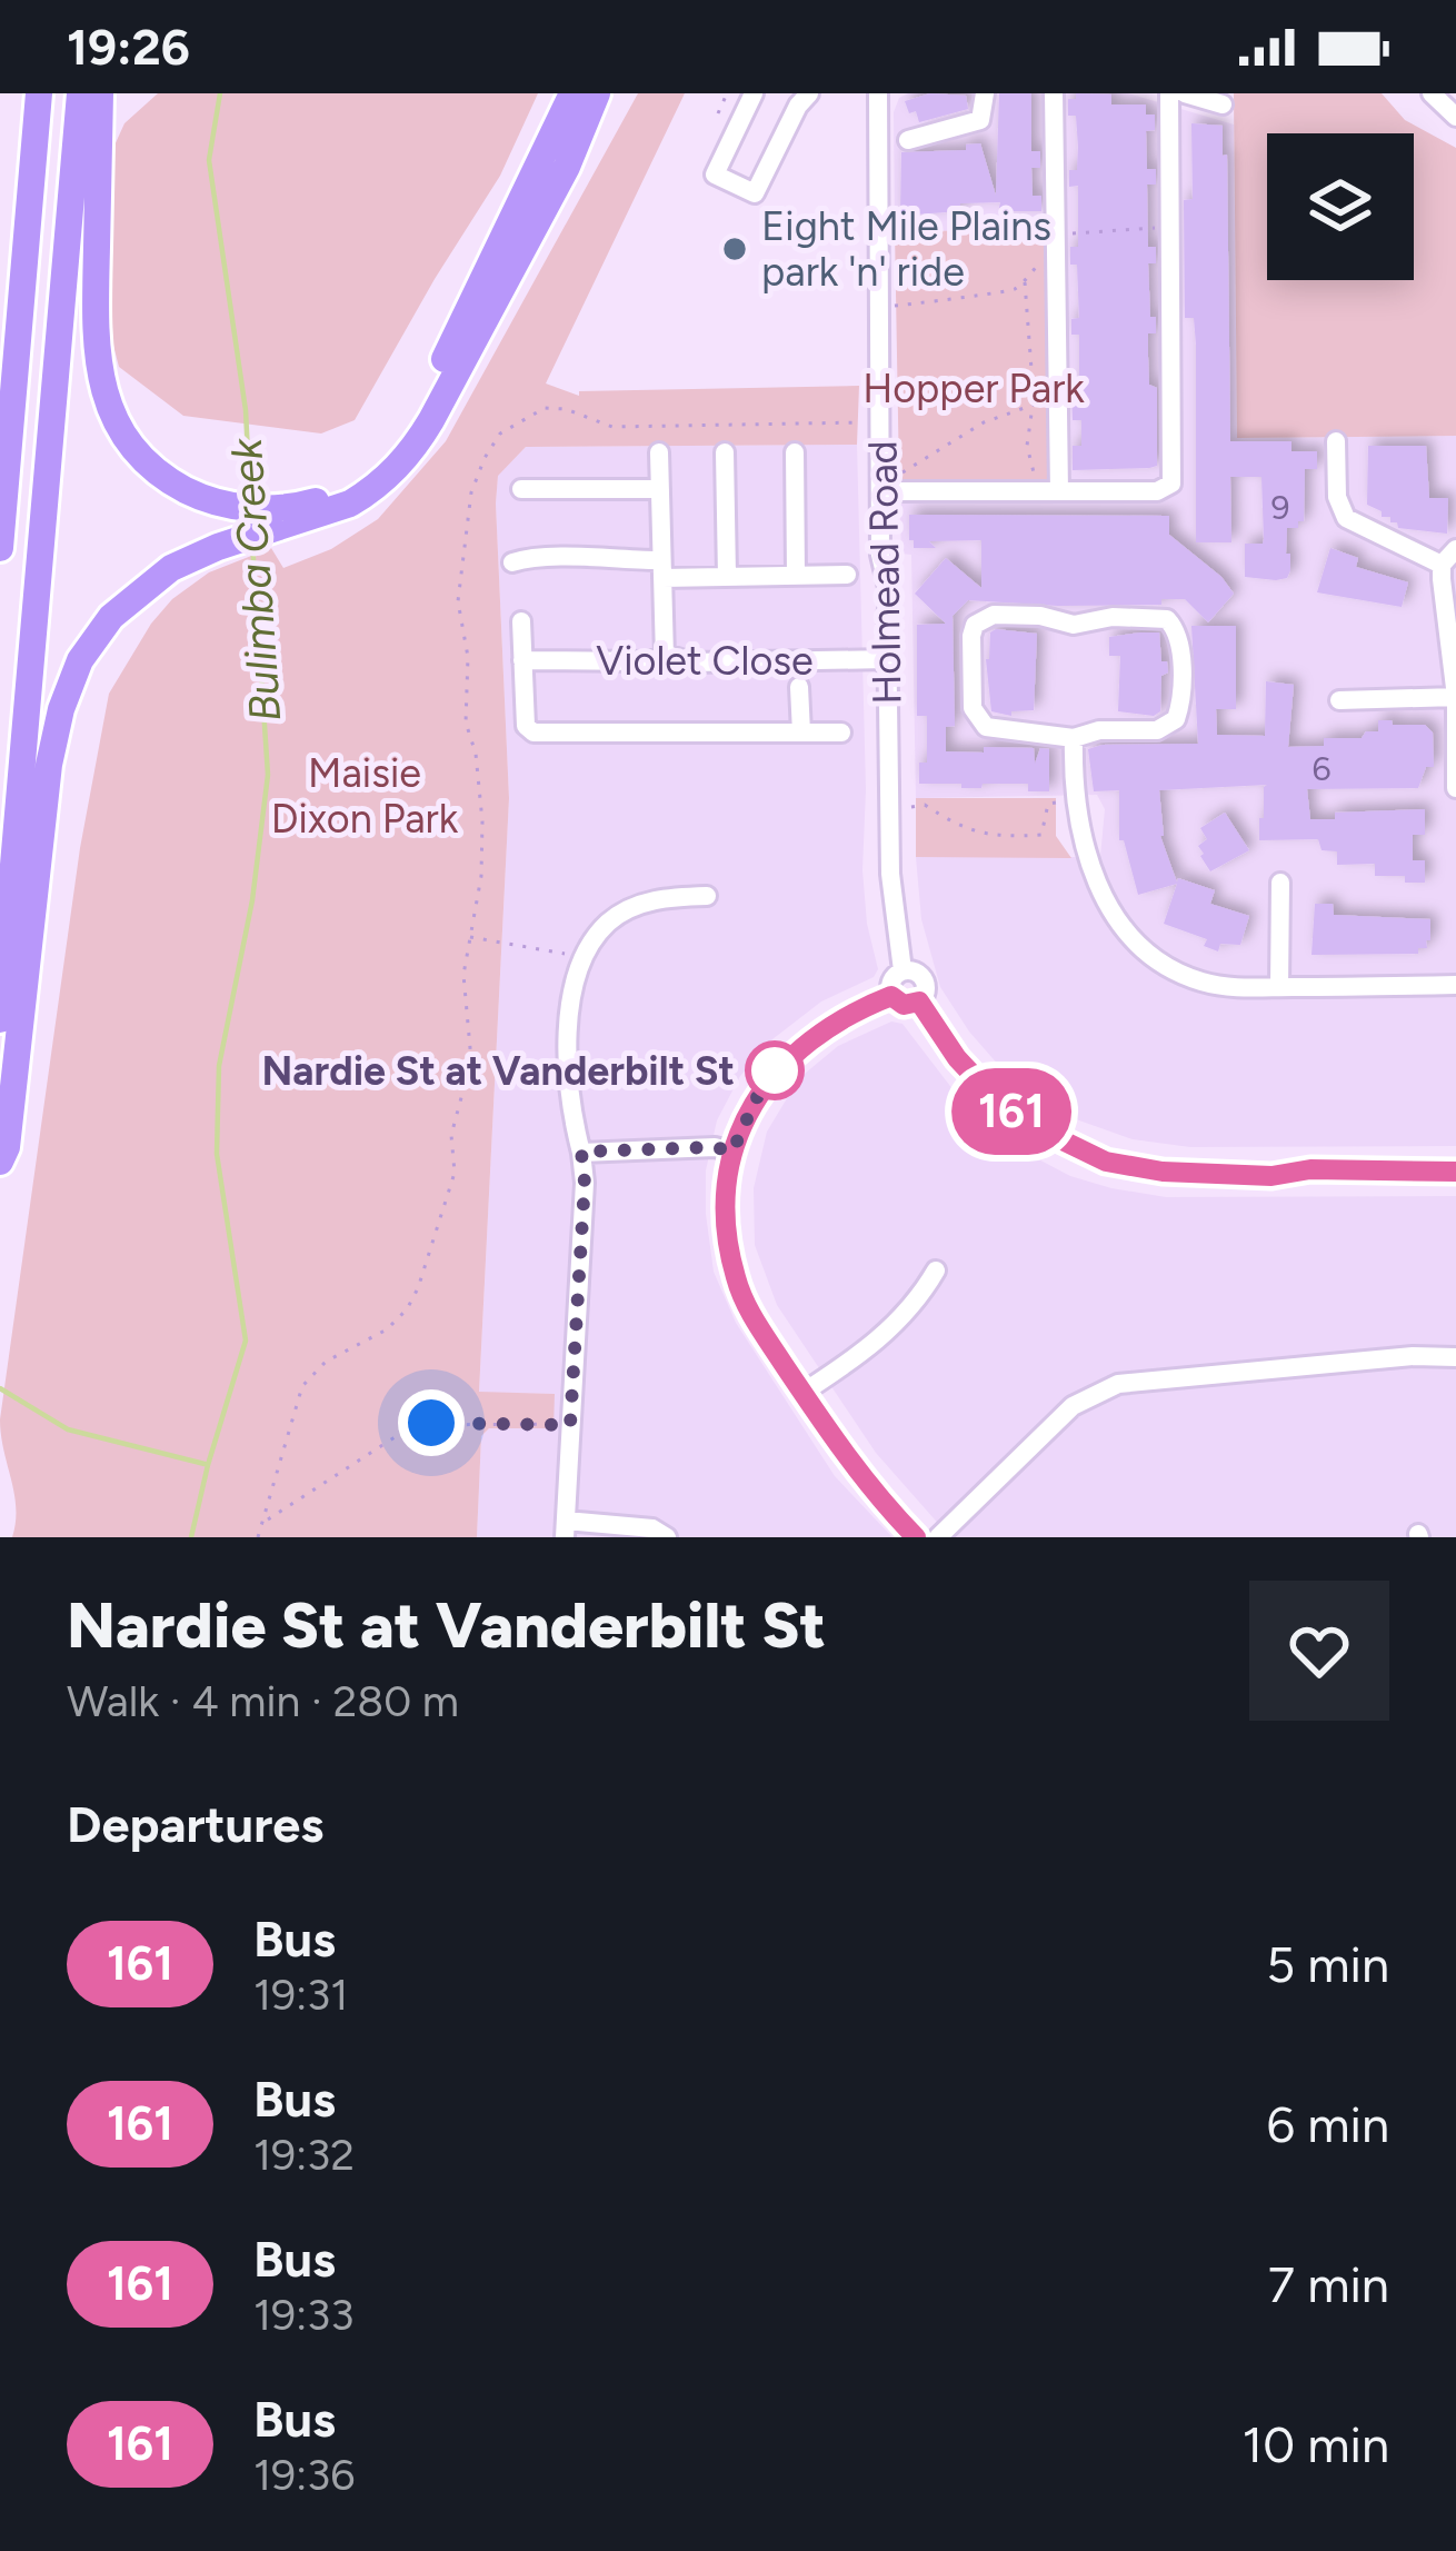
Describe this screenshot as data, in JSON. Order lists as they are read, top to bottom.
{
  "streets": {
    "street": ["Holmead Road", "Violet Close"]
  },
  "crossings": [
    ["Holmead Road", "Violet Close"]
  ],
  "water": ["Bulimba Creek"],
  "parks": ["Hopper Park", "Maisie Dixon Park"],
  "places": ["Eight Mile Plains park 'n' ride", "Nardie St at Vanderbilt St"],
  "lines": ["bus line 161"],
  "house_numbers": ["9", "6"],
  "page": {
    "status": "19:26",
    "on_map": "161",
    "heading": [
      ["Nardie St at Vanderbilt St", "Walk · 4 min · 280 m"],
      "Departures"
    ],
    "list": [
      {
        "mark": "161",
        "name": "Bus",
        "note": "19:31",
        "value": "5 min"
      },
      {
        "mark": "161",
        "name": "Bus",
        "note": "19:32",
        "value": "6 min"
      },
      {
        "mark": "161",
        "name": "Bus",
        "note": "19:33",
        "value": "7 min"
      },
      {
        "mark": "161",
        "name": "Bus",
        "note": "19:36",
        "value": "10 min"
      }
    ]
  }
}
